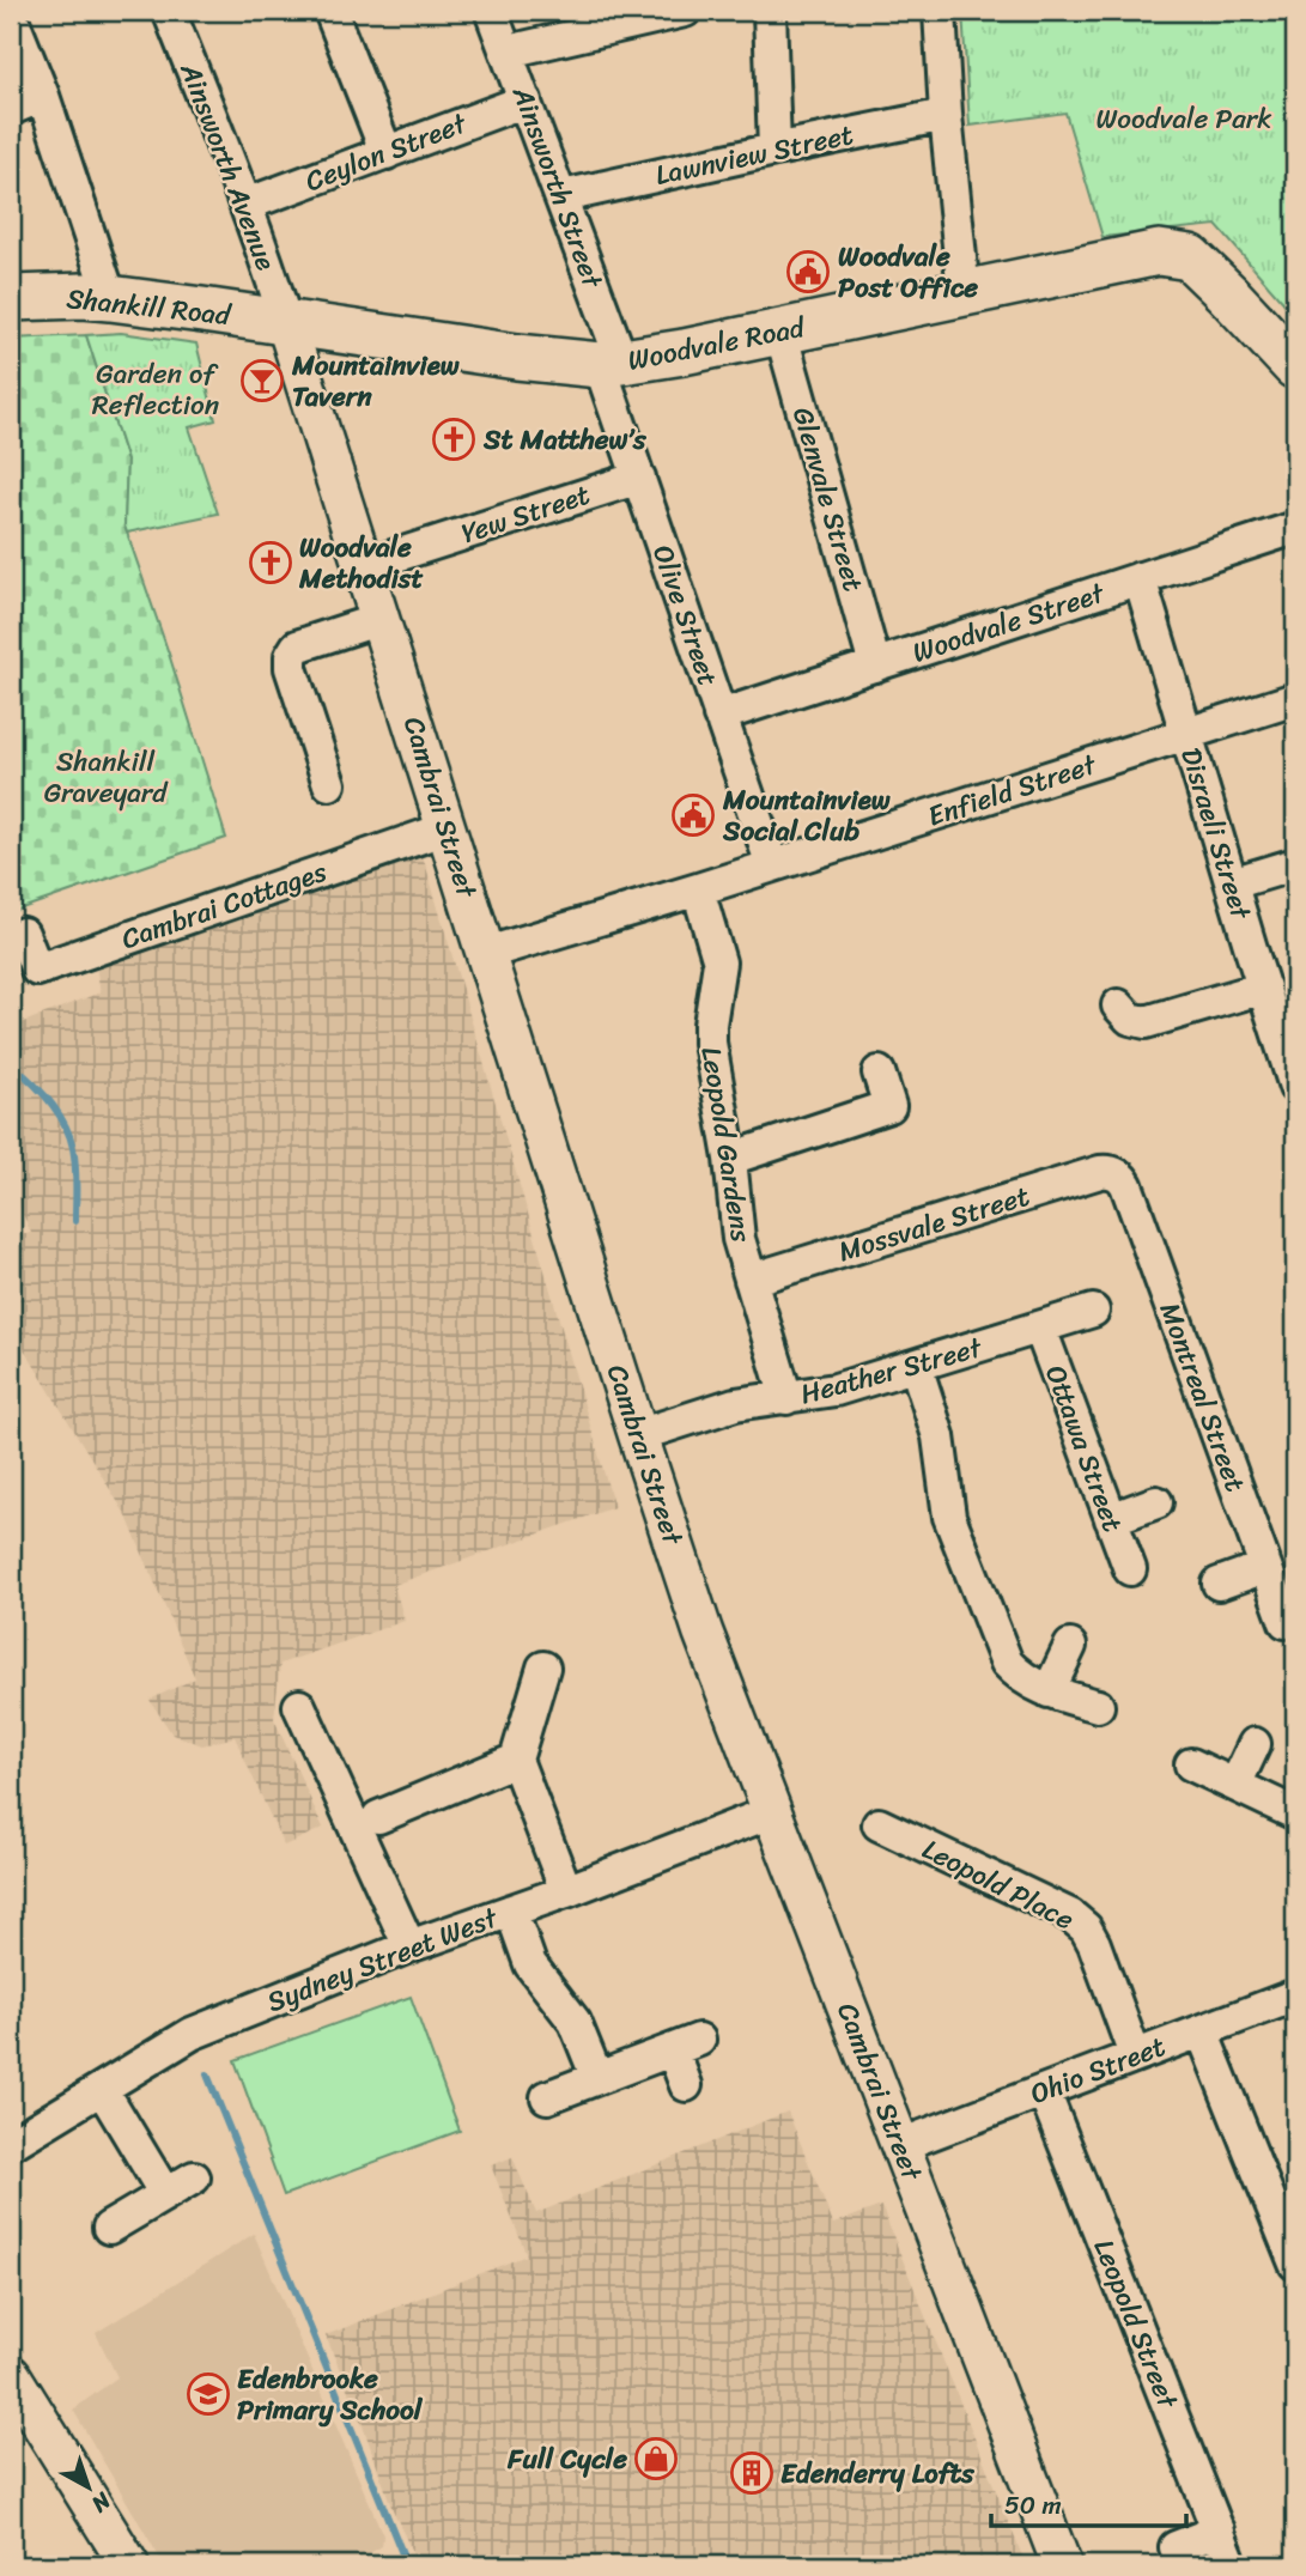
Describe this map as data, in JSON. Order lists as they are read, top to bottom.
{
  "streets": {
    "main road": ["Shankill Road", "Woodvale Road"],
    "street": [
      "Ceylon Street",
      "Lawnview Street",
      "Ainsworth Avenue",
      "Ainsworth Street",
      "Glenvale Street",
      "Yew Street",
      "Olive Street",
      "Woodvale Street",
      "Enfield Street",
      "Cambrai Street",
      "Disraeli Street",
      "Cambrai Cottages",
      "Leopold Gardens",
      "Mossvale Street",
      "Heather Street",
      "Montreal Street",
      "Ottawa Street",
      "Leopold Place",
      "Sydney Street West",
      "Ohio Street",
      "Leopold Street"
    ]
  },
  "crossings": [
    ["Ceylon Street", "Ainsworth Avenue"],
    ["Ceylon Street", "Ainsworth Street"],
    ["Lawnview Street", "Ainsworth Street"],
    ["Ainsworth Avenue", "Shankill Road"],
    ["Ainsworth Avenue", "Woodvale Road"],
    ["Ainsworth Avenue", "Cambrai Street"],
    ["Ainsworth Street", "Woodvale Road"],
    ["Ainsworth Street", "Olive Street"],
    ["Shankill Road", "Woodvale Road"],
    ["Shankill Road", "Cambrai Street"],
    ["Woodvale Road", "Glenvale Street"],
    ["Woodvale Road", "Olive Street"],
    ["Woodvale Road", "Cambrai Street"],
    ["Glenvale Street", "Woodvale Street"],
    ["Yew Street", "Olive Street"],
    ["Yew Street", "Cambrai Street"],
    ["Olive Street", "Woodvale Street"],
    ["Olive Street", "Enfield Street"],
    ["Woodvale Street", "Disraeli Street"],
    ["Enfield Street", "Cambrai Street"],
    ["Enfield Street", "Disraeli Street"],
    ["Enfield Street", "Leopold Gardens"],
    ["Cambrai Street", "Cambrai Cottages"],
    ["Cambrai Street", "Heather Street"],
    ["Cambrai Street", "Sydney Street West"],
    ["Cambrai Street", "Ohio Street"],
    ["Leopold Gardens", "Mossvale Street"],
    ["Leopold Gardens", "Heather Street"],
    ["Mossvale Street", "Montreal Street"],
    ["Heather Street", "Ottawa Street"],
    ["Leopold Place", "Ohio Street"],
    ["Ohio Street", "Leopold Street"]
  ],
  "parks": ["Woodvale Park", "Garden of Reflection", "Shankill Graveyard"],
  "places": {
    "public building": ["Woodvale Post Office", "Mountainview Social Club"],
    "bar": ["Mountainview Tavern"],
    "church": ["St Matthew’s", "Woodvale Methodist"],
    "school or university": ["Edenbrooke Primary School"],
    "shop": ["Full Cycle"],
    "building": ["Edenderry Lofts"]
  },
  "scale_bar": "50 m",
  "north": "bottom right"
}
